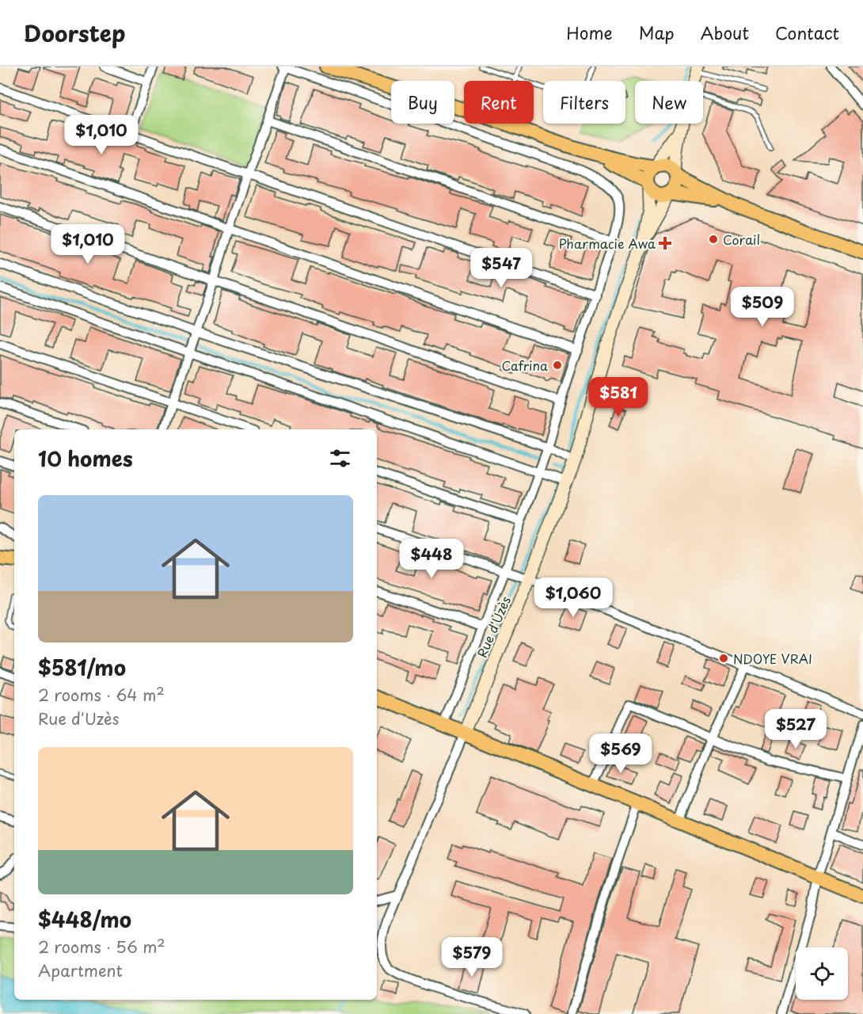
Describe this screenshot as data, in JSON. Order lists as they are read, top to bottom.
{
  "streets": {
    "street": ["Rue d'Uzès"]
  },
  "places": {
    "other": ["Corail", "Cafrina", "NDOYE VRAI"],
    "health": ["Pharmacie Awa"]
  },
  "page": {
    "header": "Doorstep",
    "nav": [
      "Home",
      "Map",
      "About",
      "Contact"
    ],
    "chip": [
      "Buy",
      "Rent",
      "Filters",
      "New"
    ],
    "price": [
      "$1,010",
      "$1,010",
      "$547",
      "$509",
      "$581",
      "$448",
      "$1,060",
      "$527",
      "$569",
      "$579"
    ],
    "heading": "10 homes",
    "list": [
      {
        "name": "$581/mo",
        "note": "2 rooms · 64 m² · Rue d'Uzès"
      },
      {
        "name": "$448/mo",
        "note": "2 rooms · 56 m² · Apartment"
      }
    ]
  }
}
